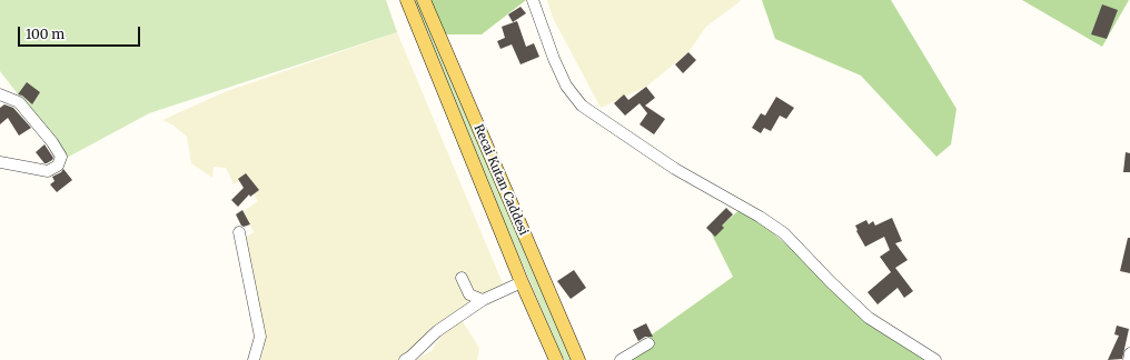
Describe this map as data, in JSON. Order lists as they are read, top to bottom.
{
  "streets": {
    "main road": ["Recai Kutan Caddesi"]
  },
  "scale_bar": "100 m"
}
